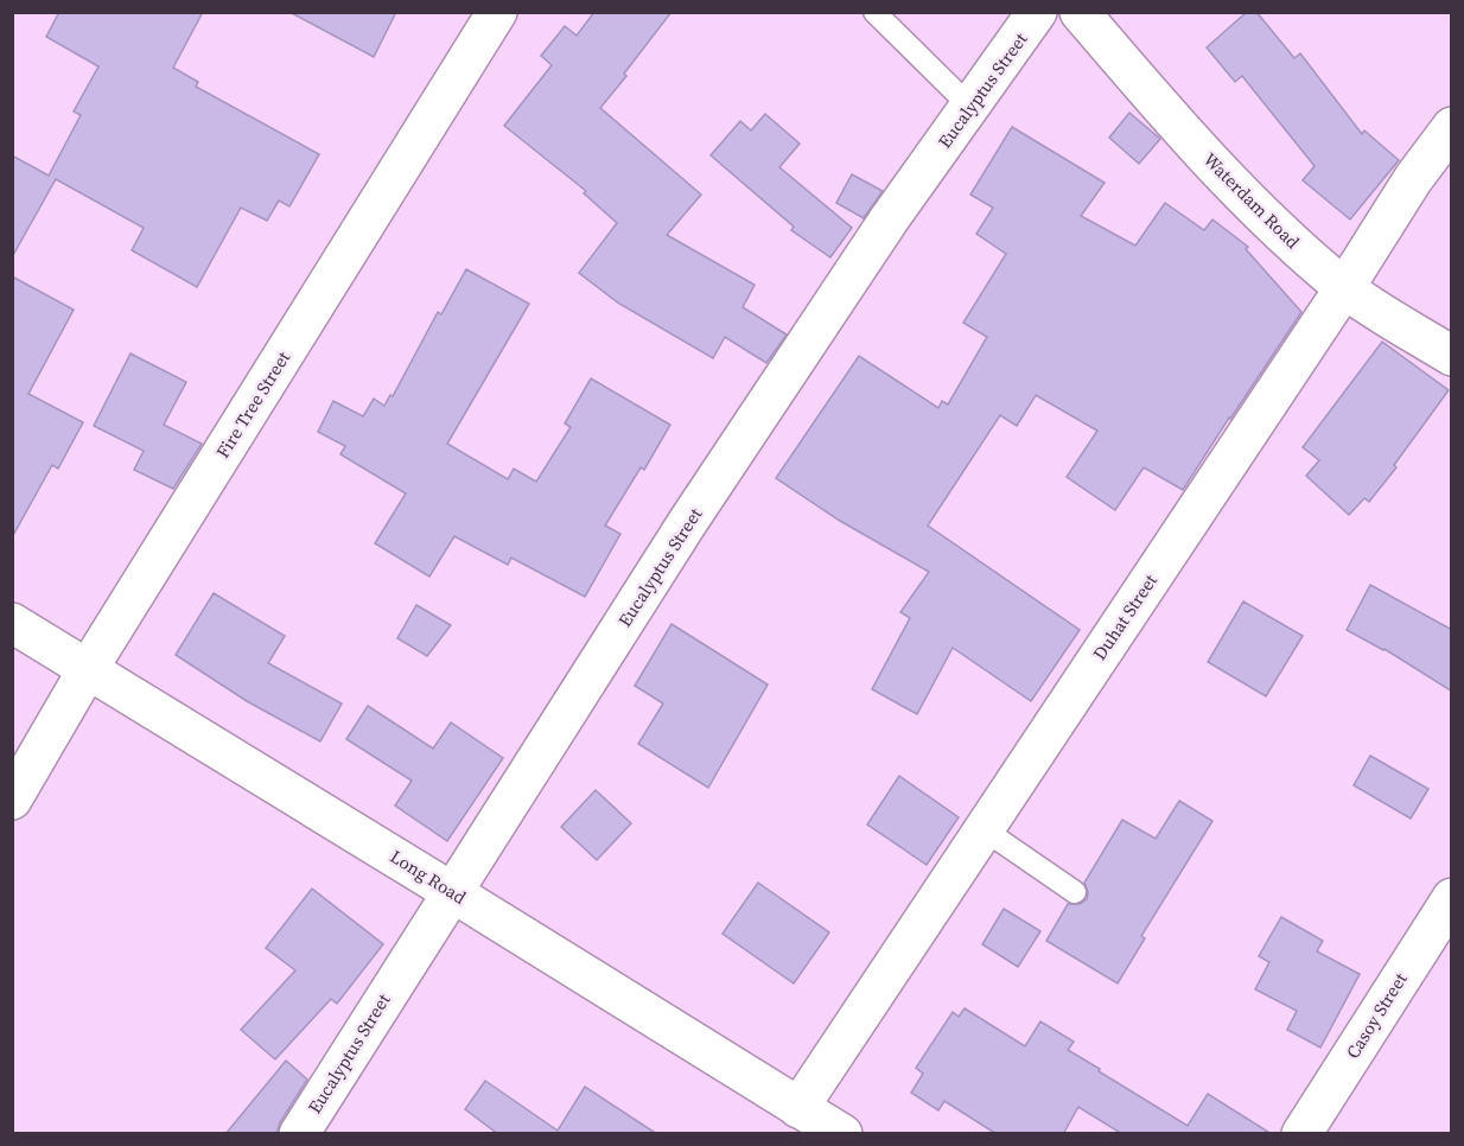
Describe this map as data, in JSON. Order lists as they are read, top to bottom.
{
  "streets": {
    "street": [
      "Eucalyptus Street",
      "Waterdam Road",
      "Fire Tree Street",
      "Duhat Street",
      "Long Road",
      "Casoy Street"
    ]
  },
  "crossings": [
    ["Eucalyptus Street", "Long Road"],
    ["Waterdam Road", "Duhat Street"],
    ["Fire Tree Street", "Long Road"],
    ["Duhat Street", "Long Road"]
  ]
}
